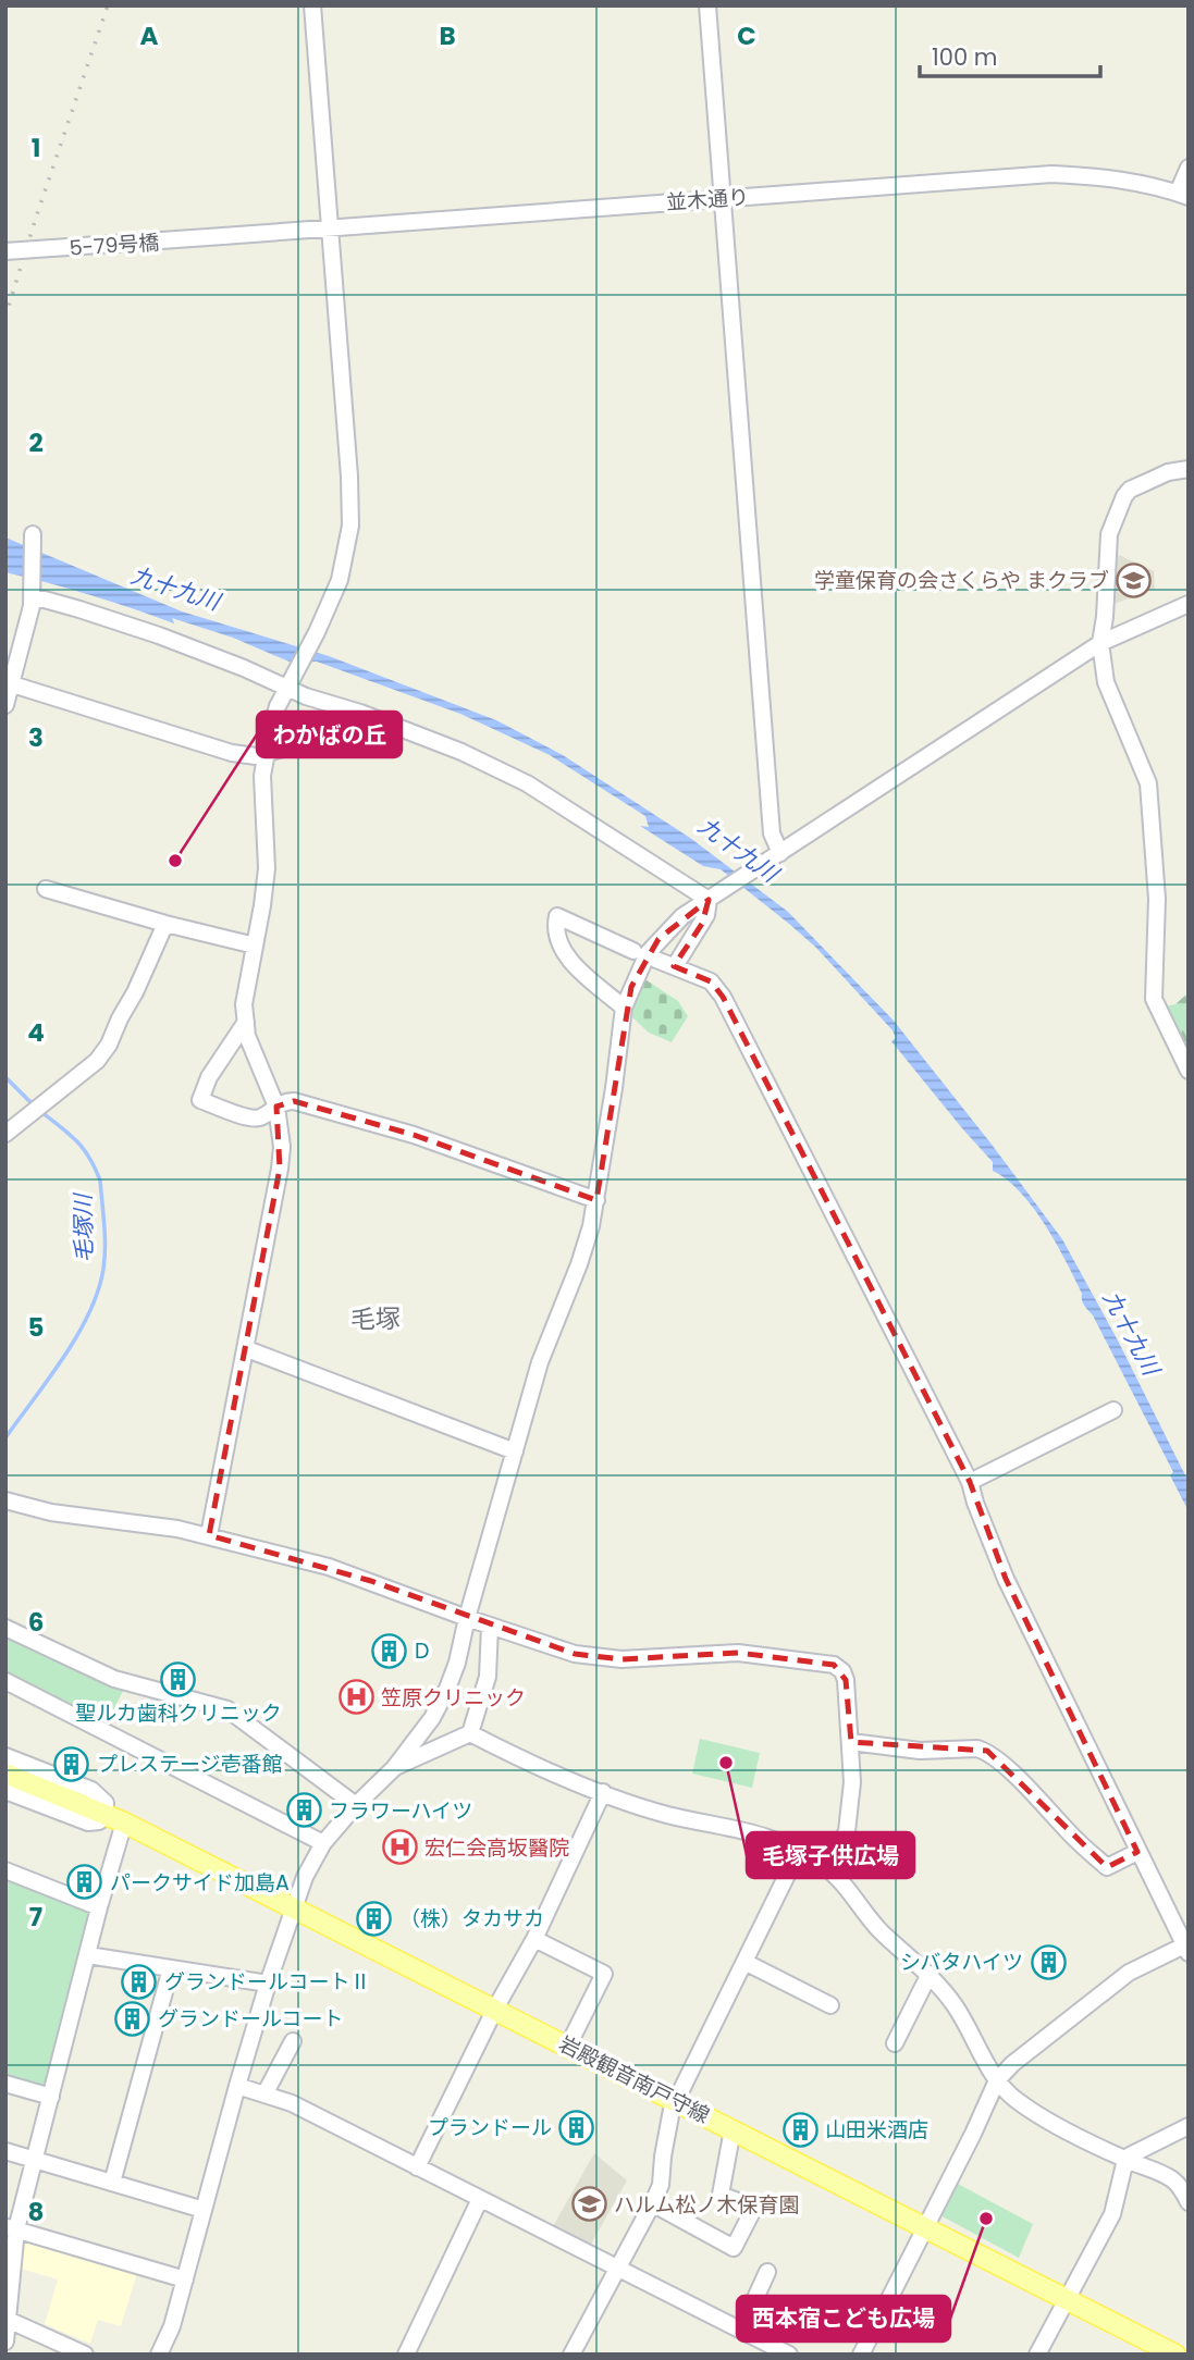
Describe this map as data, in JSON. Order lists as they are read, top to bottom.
{
  "streets": {
    "main road": ["岩殿観音南戸守線"],
    "street": ["並木通り", "5-79号橋"]
  },
  "crossings": [
    ["並木通り", "5-79号橋"]
  ],
  "districts": ["毛塚"],
  "water": ["九十九川", "毛塚川"],
  "places": {
    "school or university": ["学童保育の会さくらや まクラブ", "ハルム松ノ木保育園"],
    "other": ["わかばの丘", "毛塚子供広場", "西本宿こども広場"],
    "building": [
      "D",
      "聖ルカ歯科クリニック",
      "プレステージ壱番館",
      "フラワーハイツ",
      "パークサイド加島A",
      "（株）タカサカ",
      "シバタハイツ",
      "グランドールコートⅡ",
      "グランドールコート",
      "プランドール",
      "山田米酒店"
    ],
    "hospital": ["笠原クリニック", "宏仁会高坂醫院"]
  },
  "scale_bar": "100 m",
  "grid": {
    "columns": ["A", "B", "C"],
    "rows": [
      "1",
      "2",
      "3",
      "4",
      "5",
      "6",
      "7",
      "8"
    ]
  }
}
